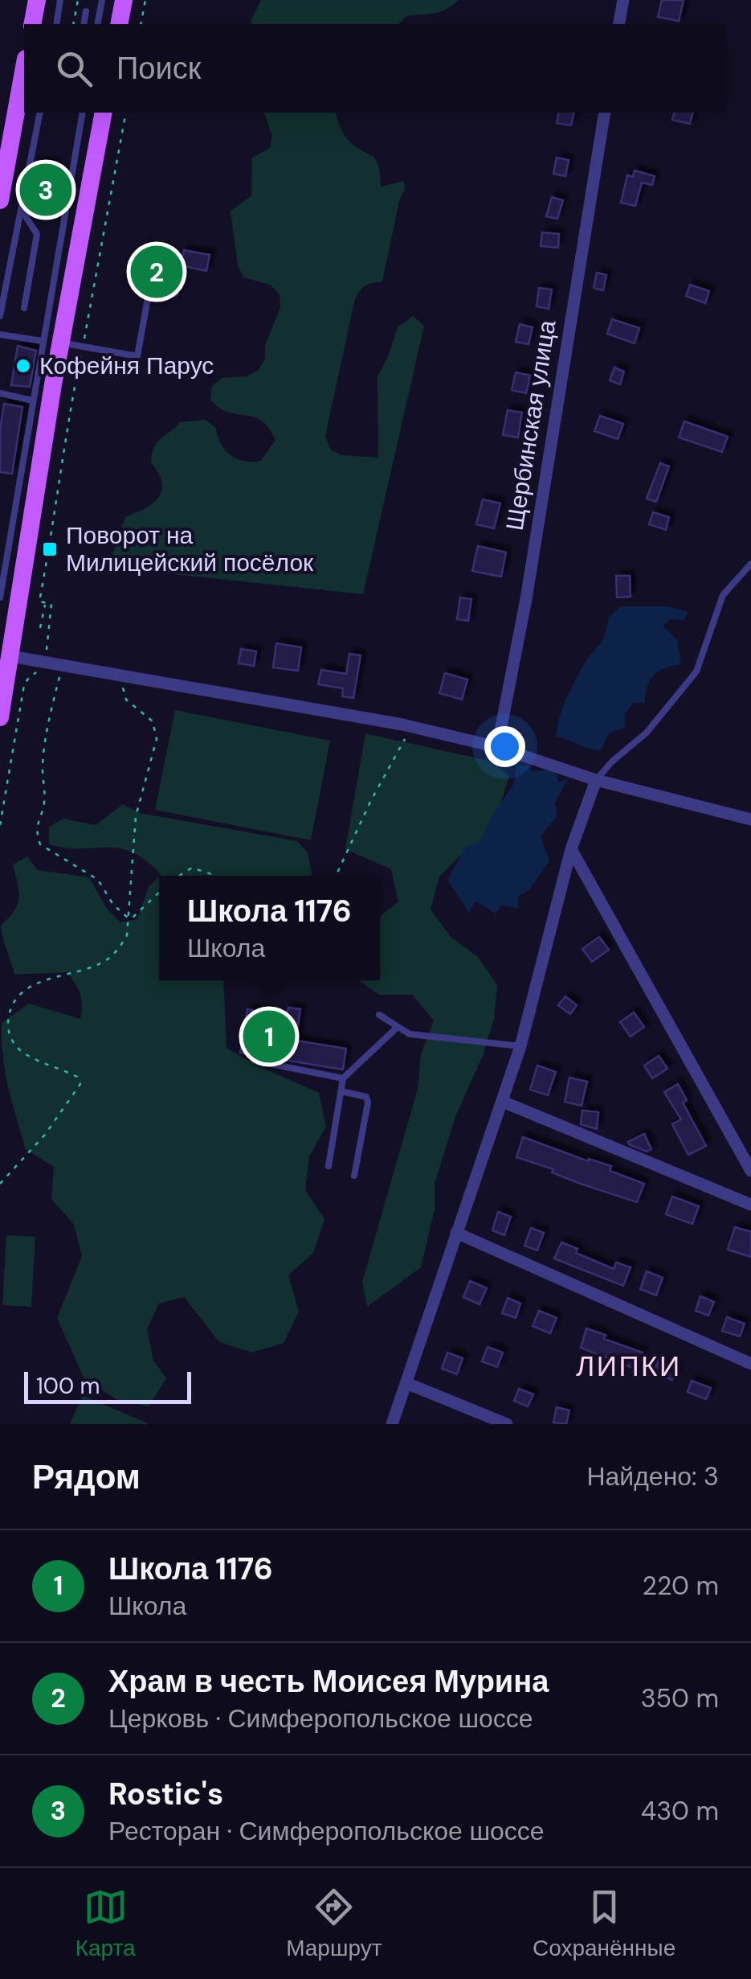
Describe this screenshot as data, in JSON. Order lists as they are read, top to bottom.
{
  "streets": {
    "street": ["Щербинская улица"]
  },
  "districts": ["ЛИПКИ"],
  "places": {
    "other": ["Кофейня Парус"],
    "transit": ["Поворот на Милицейский посёлок"]
  },
  "scale_bar": "100 m",
  "page": {
    "search": "Поиск",
    "pins": ["3", "2", "1"],
    "popup": ["Школа 1176", "Школа"],
    "scale": "100 m",
    "heading": ["Рядом", "Найдено: 3"],
    "list": [
      {
        "mark": "1",
        "name": "Школа 1176",
        "note": "Школа",
        "value": "220 m"
      },
      {
        "mark": "2",
        "name": "Храм в честь Моисея Мурина",
        "note": "Церковь · Симферопольское шоссе",
        "value": "350 m"
      },
      {
        "mark": "3",
        "name": "Rostic's",
        "note": "Ресторан · Симферопольское шоссе",
        "value": "430 m"
      }
    ],
    "nav": ["Карта", "Маршрут", "Сохранённые"]
  }
}
